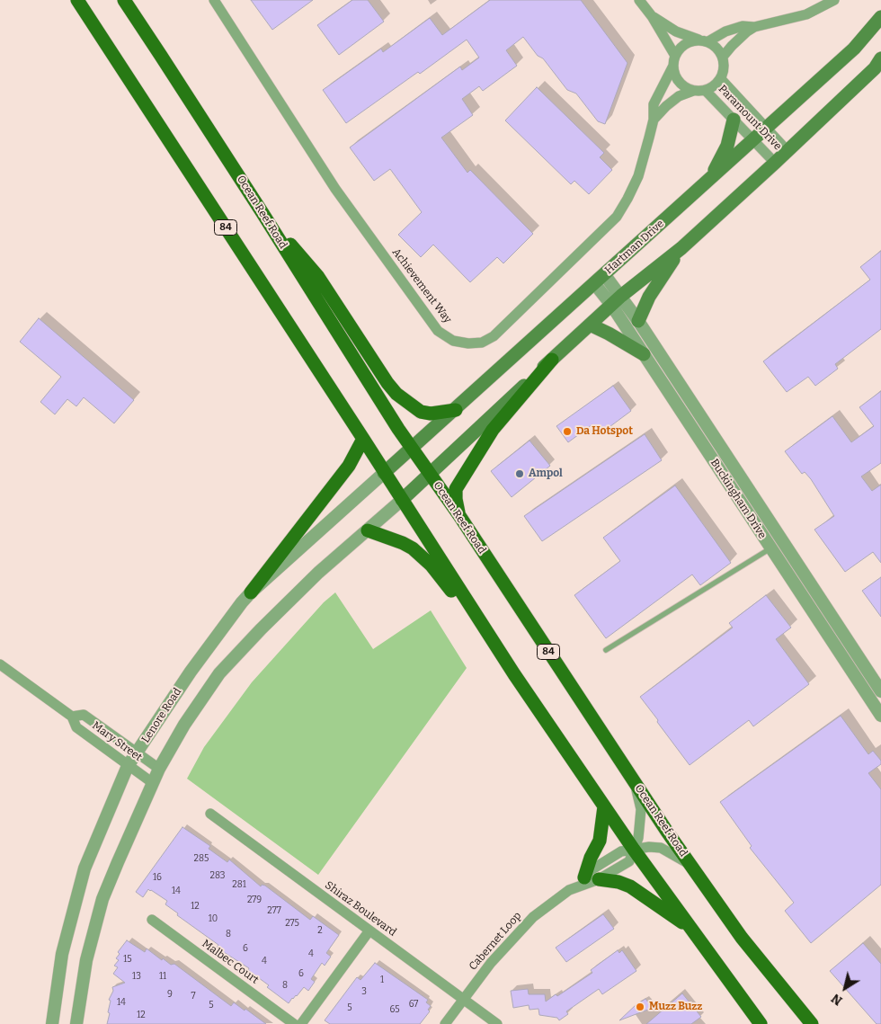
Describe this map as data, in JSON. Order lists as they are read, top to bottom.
{
  "streets": {
    "main road": ["Ocean Reef Road", "84", "Hartman Drive"],
    "street": [
      "Paramount Drive",
      "Achievement Way",
      "Buckingham Drive",
      "Lenore Road",
      "Mary Street",
      "Shiraz Boulevard",
      "Cabernet Loop",
      "Malbec Court"
    ]
  },
  "crossings": [
    ["Paramount Drive", "Hartman Drive"],
    ["Paramount Drive", "Achievement Way"],
    ["Ocean Reef Road", "Hartman Drive"],
    ["Ocean Reef Road", "Cabernet Loop"],
    ["84", "Hartman Drive"],
    ["84", "Lenore Road"],
    ["84", "Cabernet Loop"],
    ["Hartman Drive", "Buckingham Drive"],
    ["Hartman Drive", "Lenore Road"],
    ["Lenore Road", "Mary Street"],
    ["Shiraz Boulevard", "Cabernet Loop"]
  ],
  "places": ["Da Hotspot", "Ampol", "Muzz Buzz"],
  "house_numbers": [
    "285",
    "283",
    "16",
    "281",
    "14",
    "279",
    "12",
    "277",
    "10",
    "275",
    "2",
    "8",
    "6",
    "4",
    "15",
    "4",
    "6",
    "13",
    "11",
    "1",
    "8",
    "3",
    "9",
    "7",
    "14",
    "67",
    "5",
    "5",
    "65",
    "12"
  ],
  "north": "bottom left"
}
